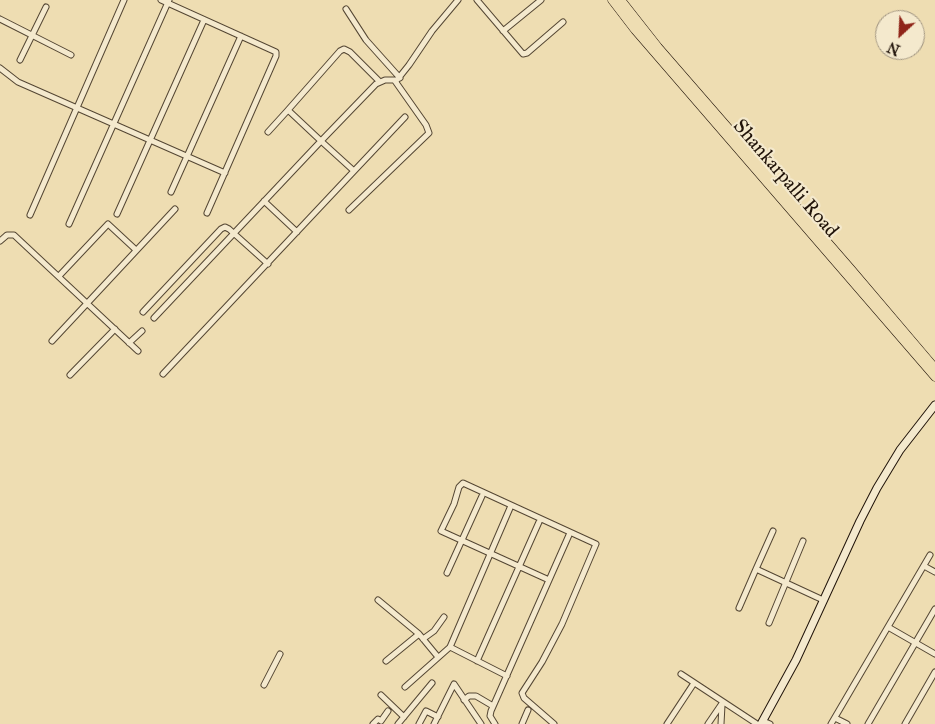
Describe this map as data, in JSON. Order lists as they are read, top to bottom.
{
  "streets": {
    "main road": ["Shankarpalli Road"]
  },
  "north": "bottom left"
}
